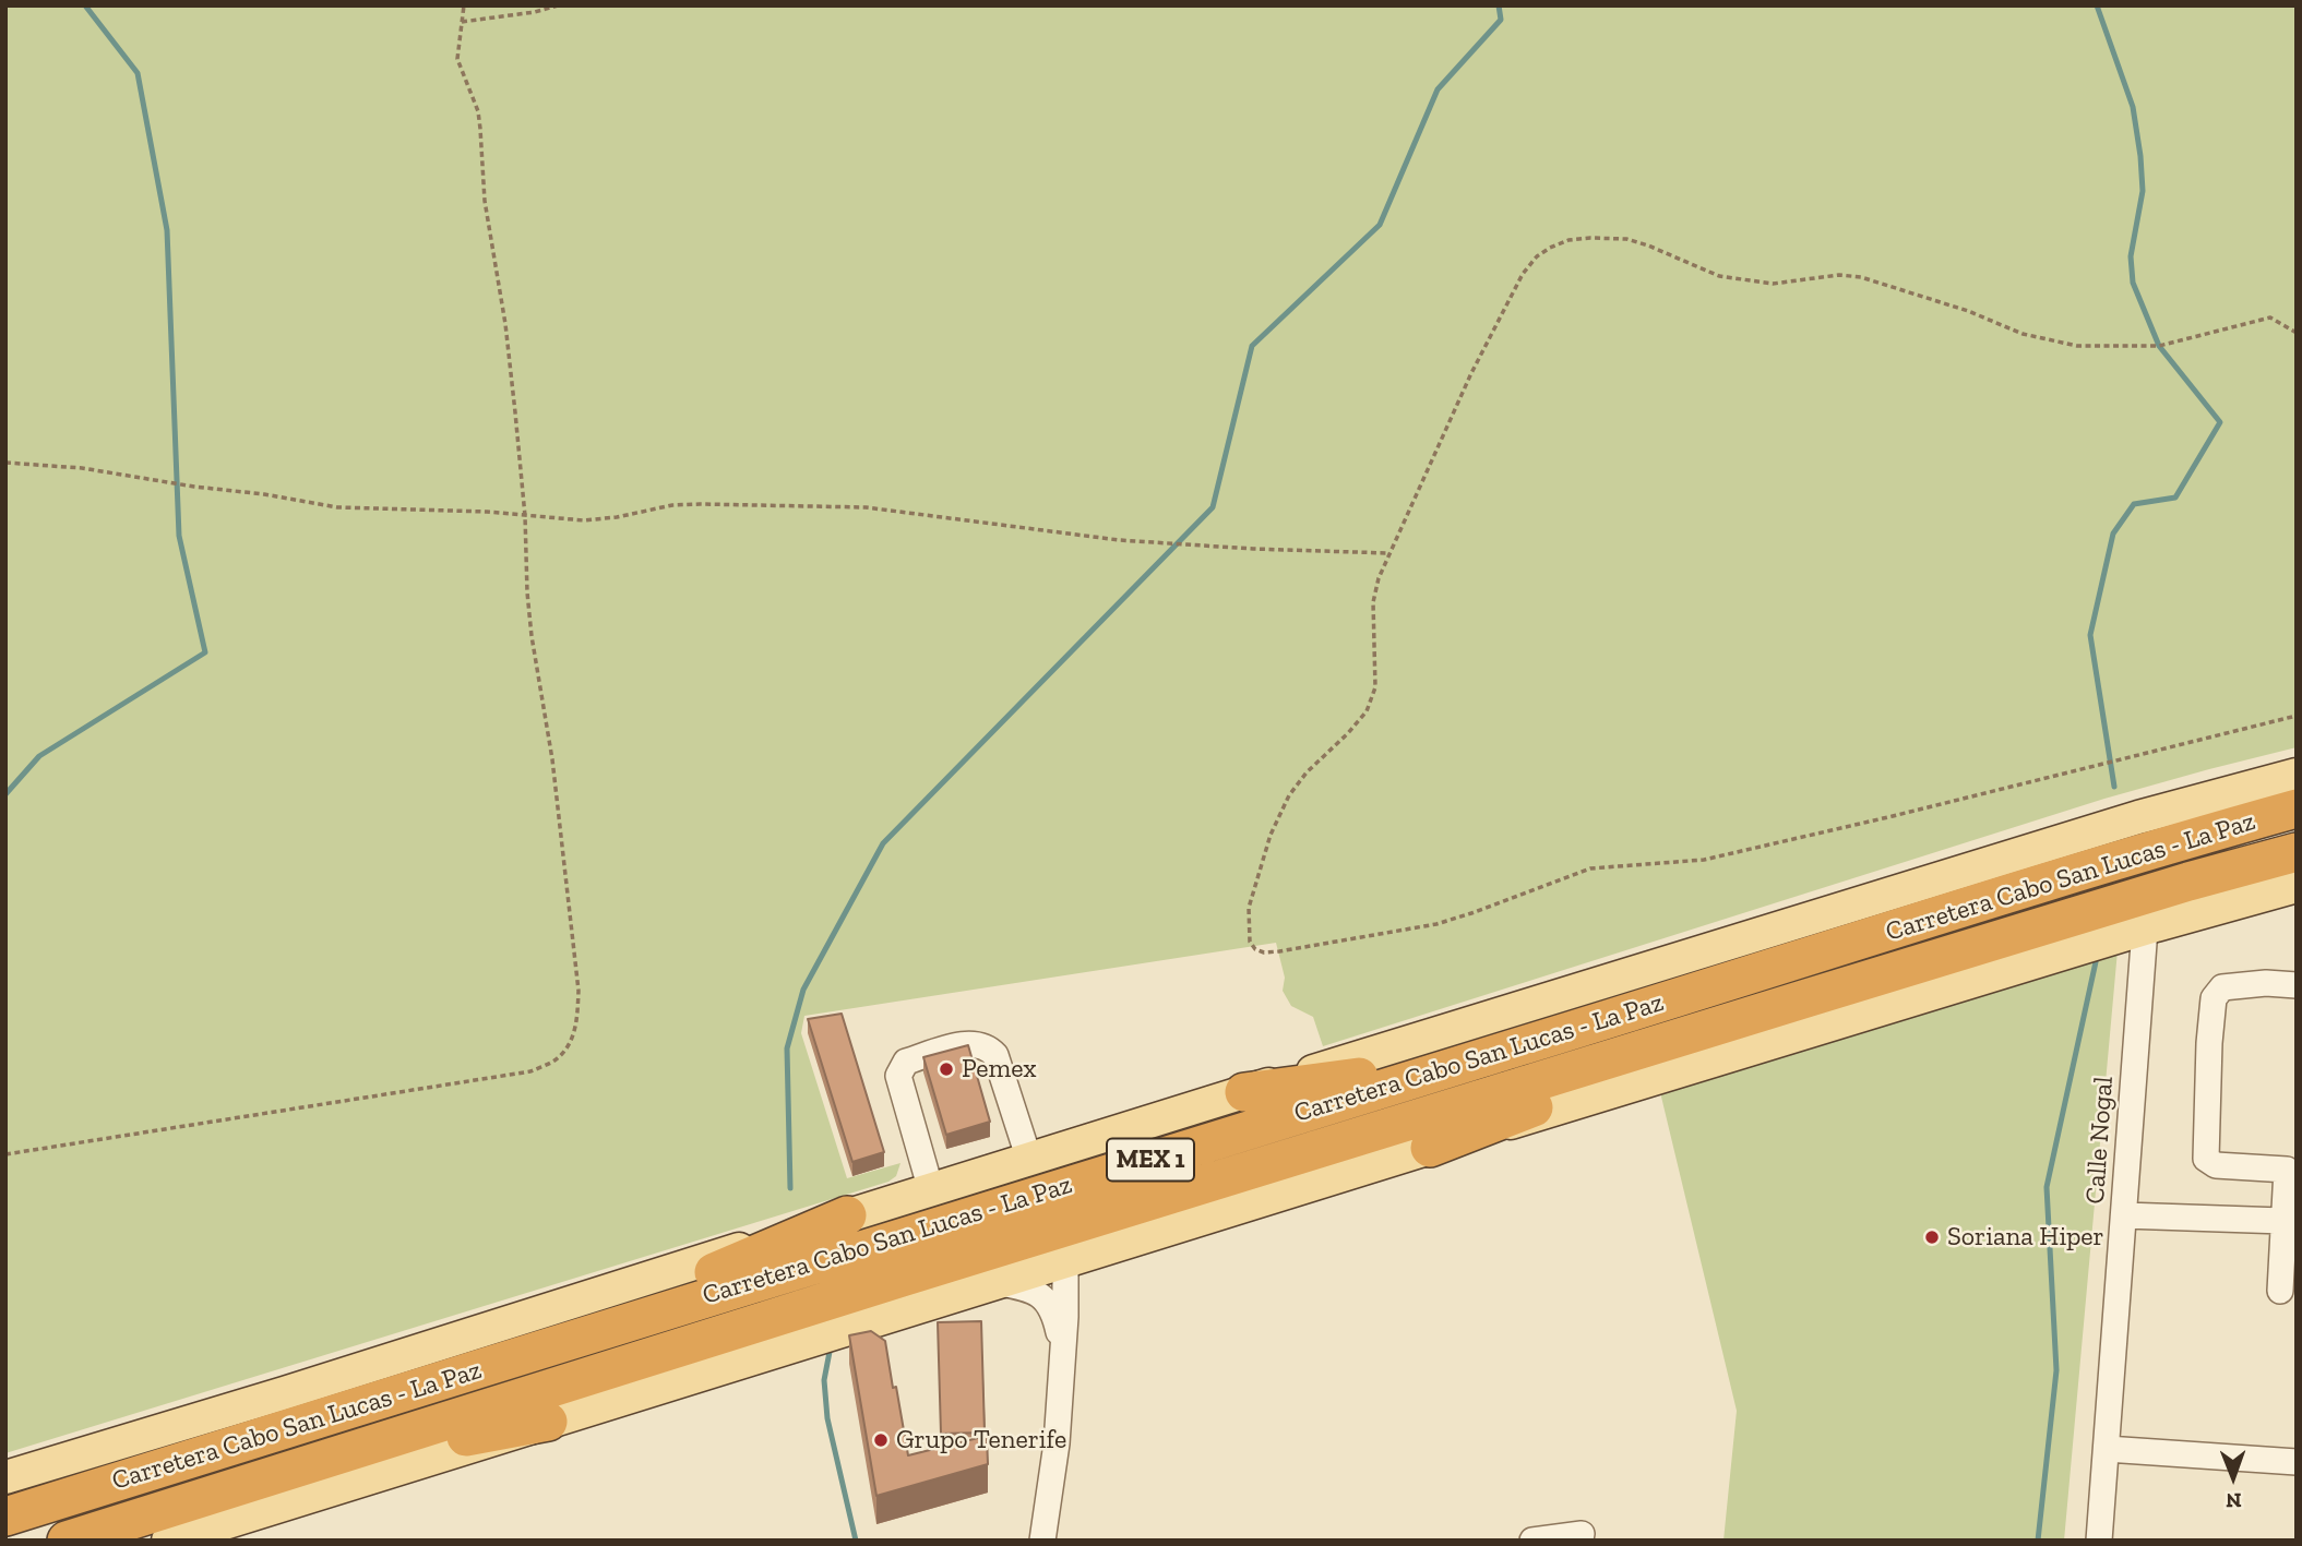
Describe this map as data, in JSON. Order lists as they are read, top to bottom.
{
  "streets": {
    "highway": ["Carretera Cabo San Lucas - La Paz", "MEX 1"],
    "street": ["Calle Nogal"]
  },
  "places": ["Pemex", "Soriana Hiper", "Grupo Tenerife"],
  "north": "bottom"
}
